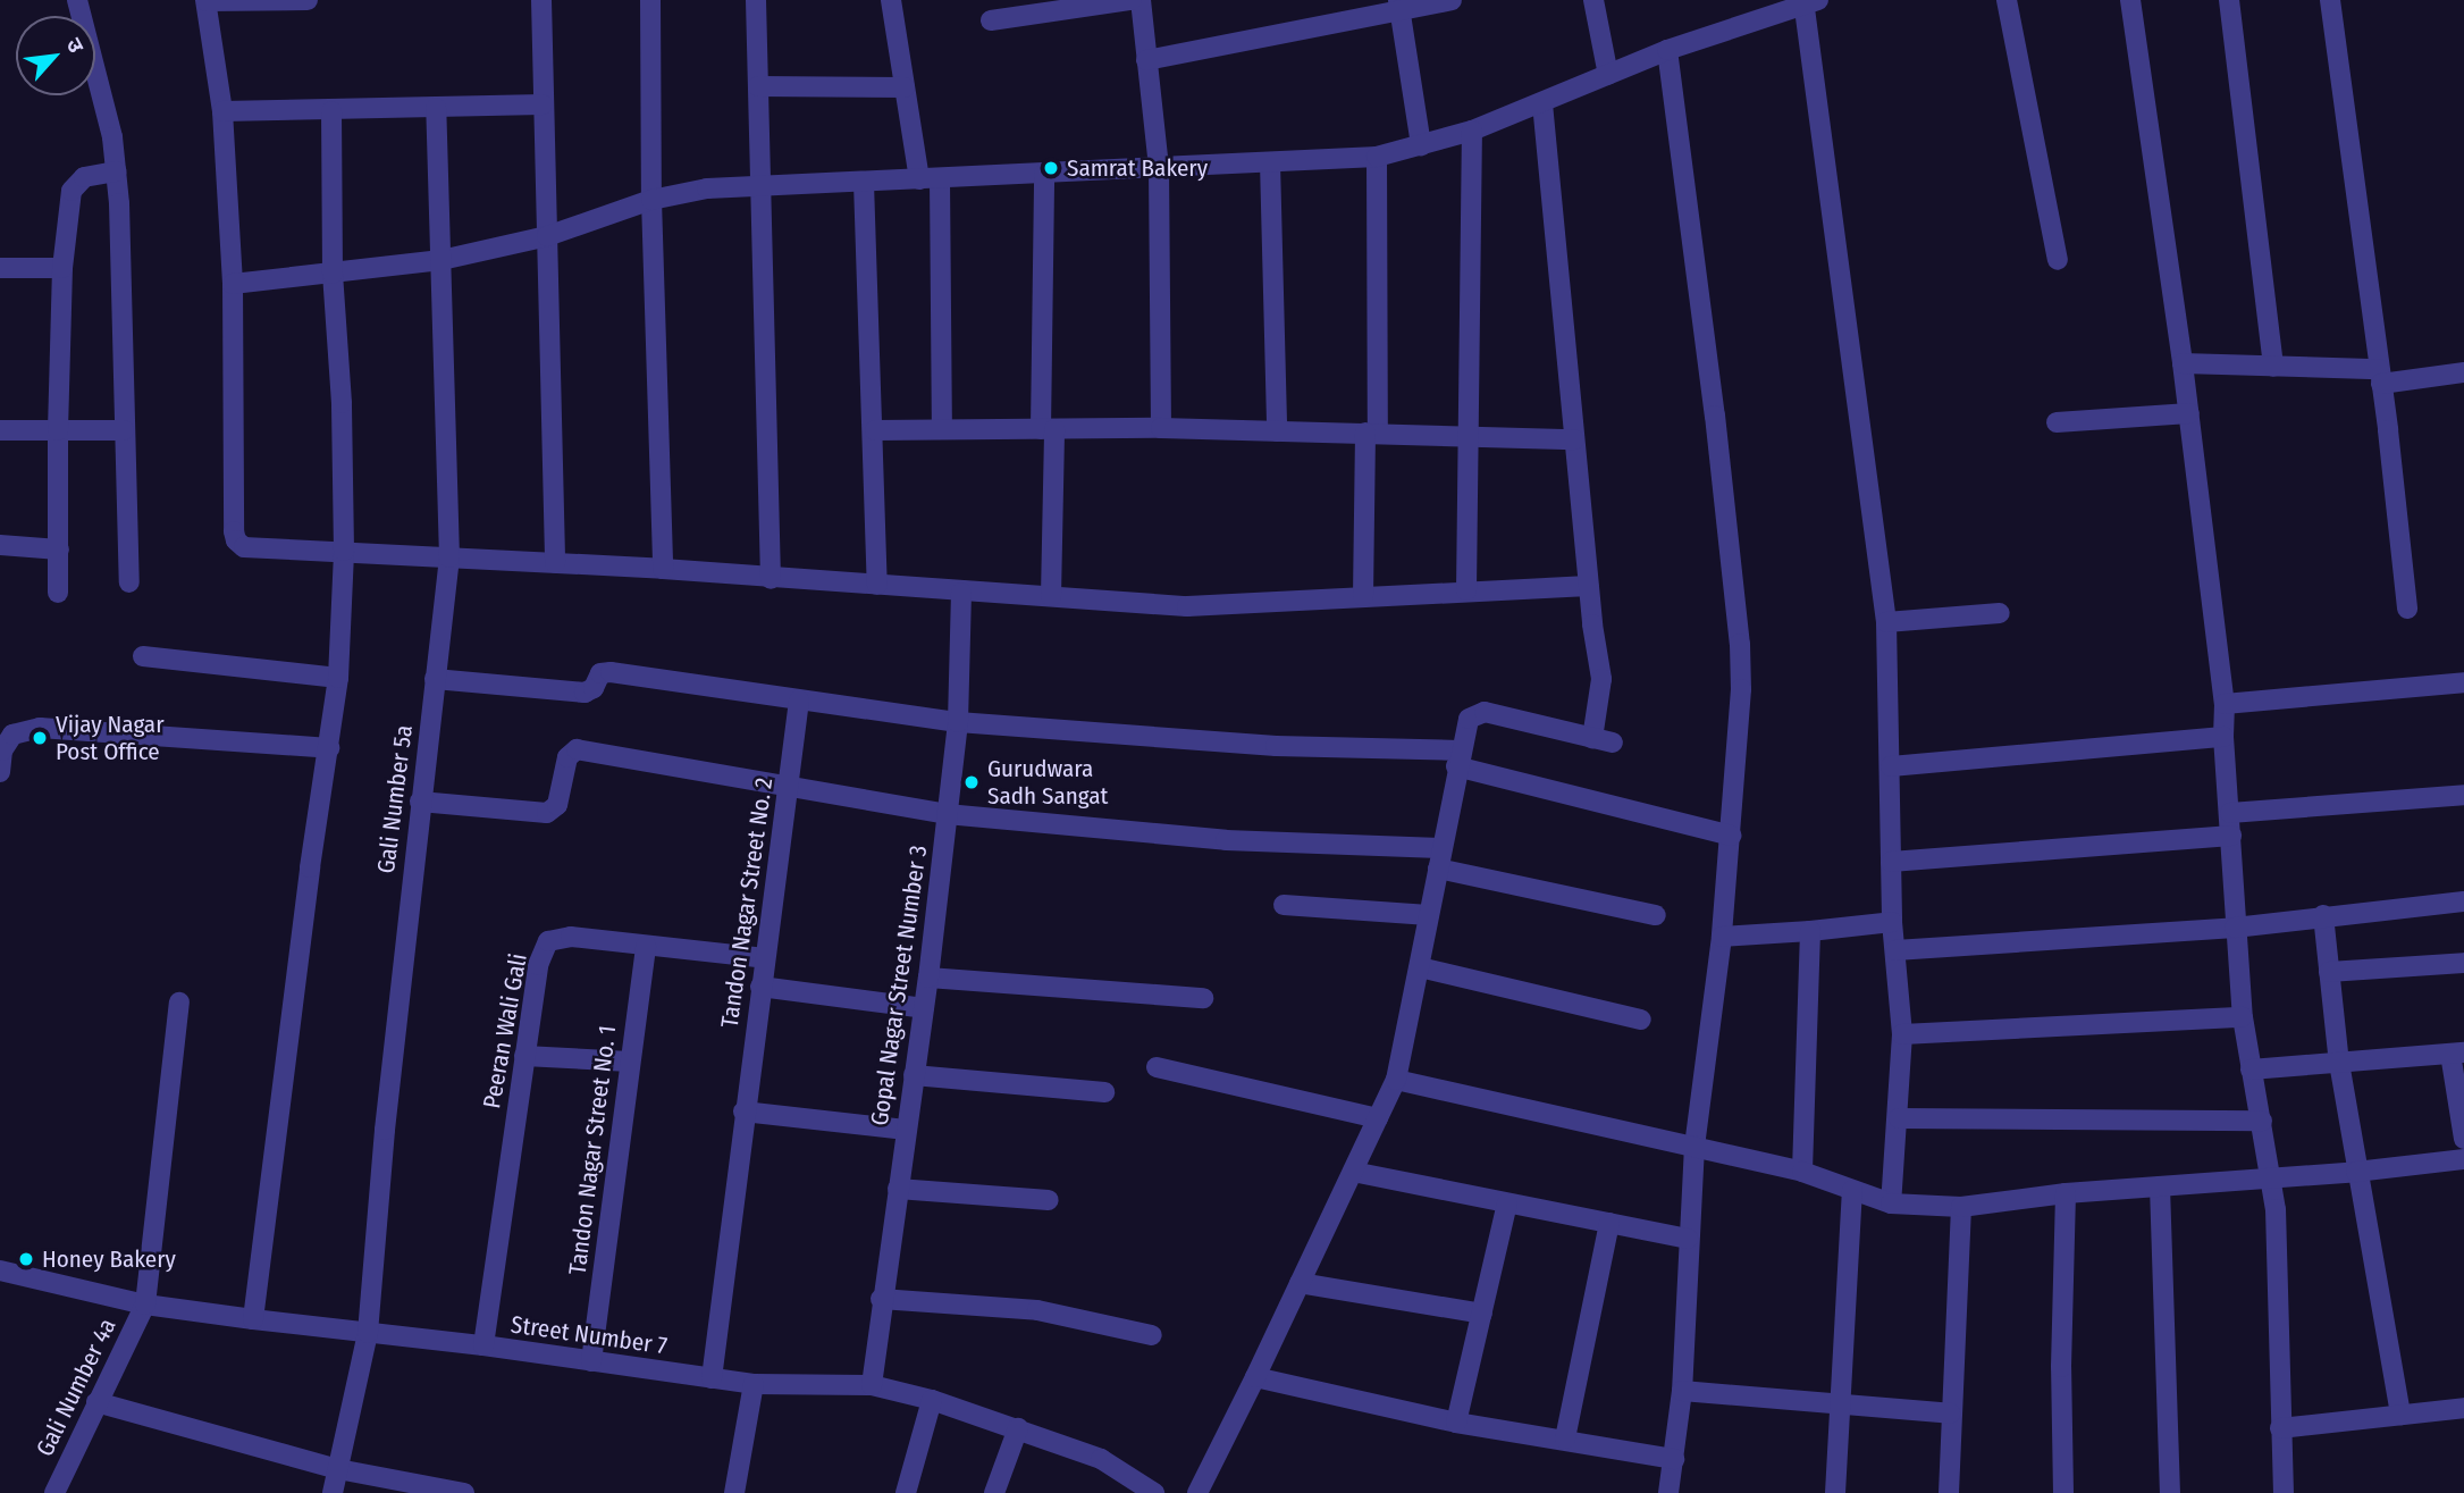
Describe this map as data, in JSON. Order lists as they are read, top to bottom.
{
  "streets": {
    "street": [
      "Gali Number 5a",
      "Tandon Nagar Street No. 2",
      "Gopal Nagar Street Number 3",
      "Peeran Wali Gali",
      "Tandon Nagar Street No. 1",
      "Street Number 7",
      "Gali Number 4a"
    ]
  },
  "crossings": [
    ["Gali Number 5a", "Street Number 7"],
    ["Tandon Nagar Street No. 2", "Peeran Wali Gali"],
    ["Tandon Nagar Street No. 2", "Street Number 7"],
    ["Gopal Nagar Street Number 3", "Street Number 7"],
    ["Peeran Wali Gali", "Tandon Nagar Street No. 1"],
    ["Peeran Wali Gali", "Street Number 7"],
    ["Tandon Nagar Street No. 1", "Street Number 7"],
    ["Street Number 7", "Gali Number 4a"]
  ],
  "places": [
    "Samrat Bakery",
    "Vijay Nagar Post Office",
    "Gurudwara Sadh Sangat",
    "Honey Bakery"
  ],
  "north": "top right"
}
